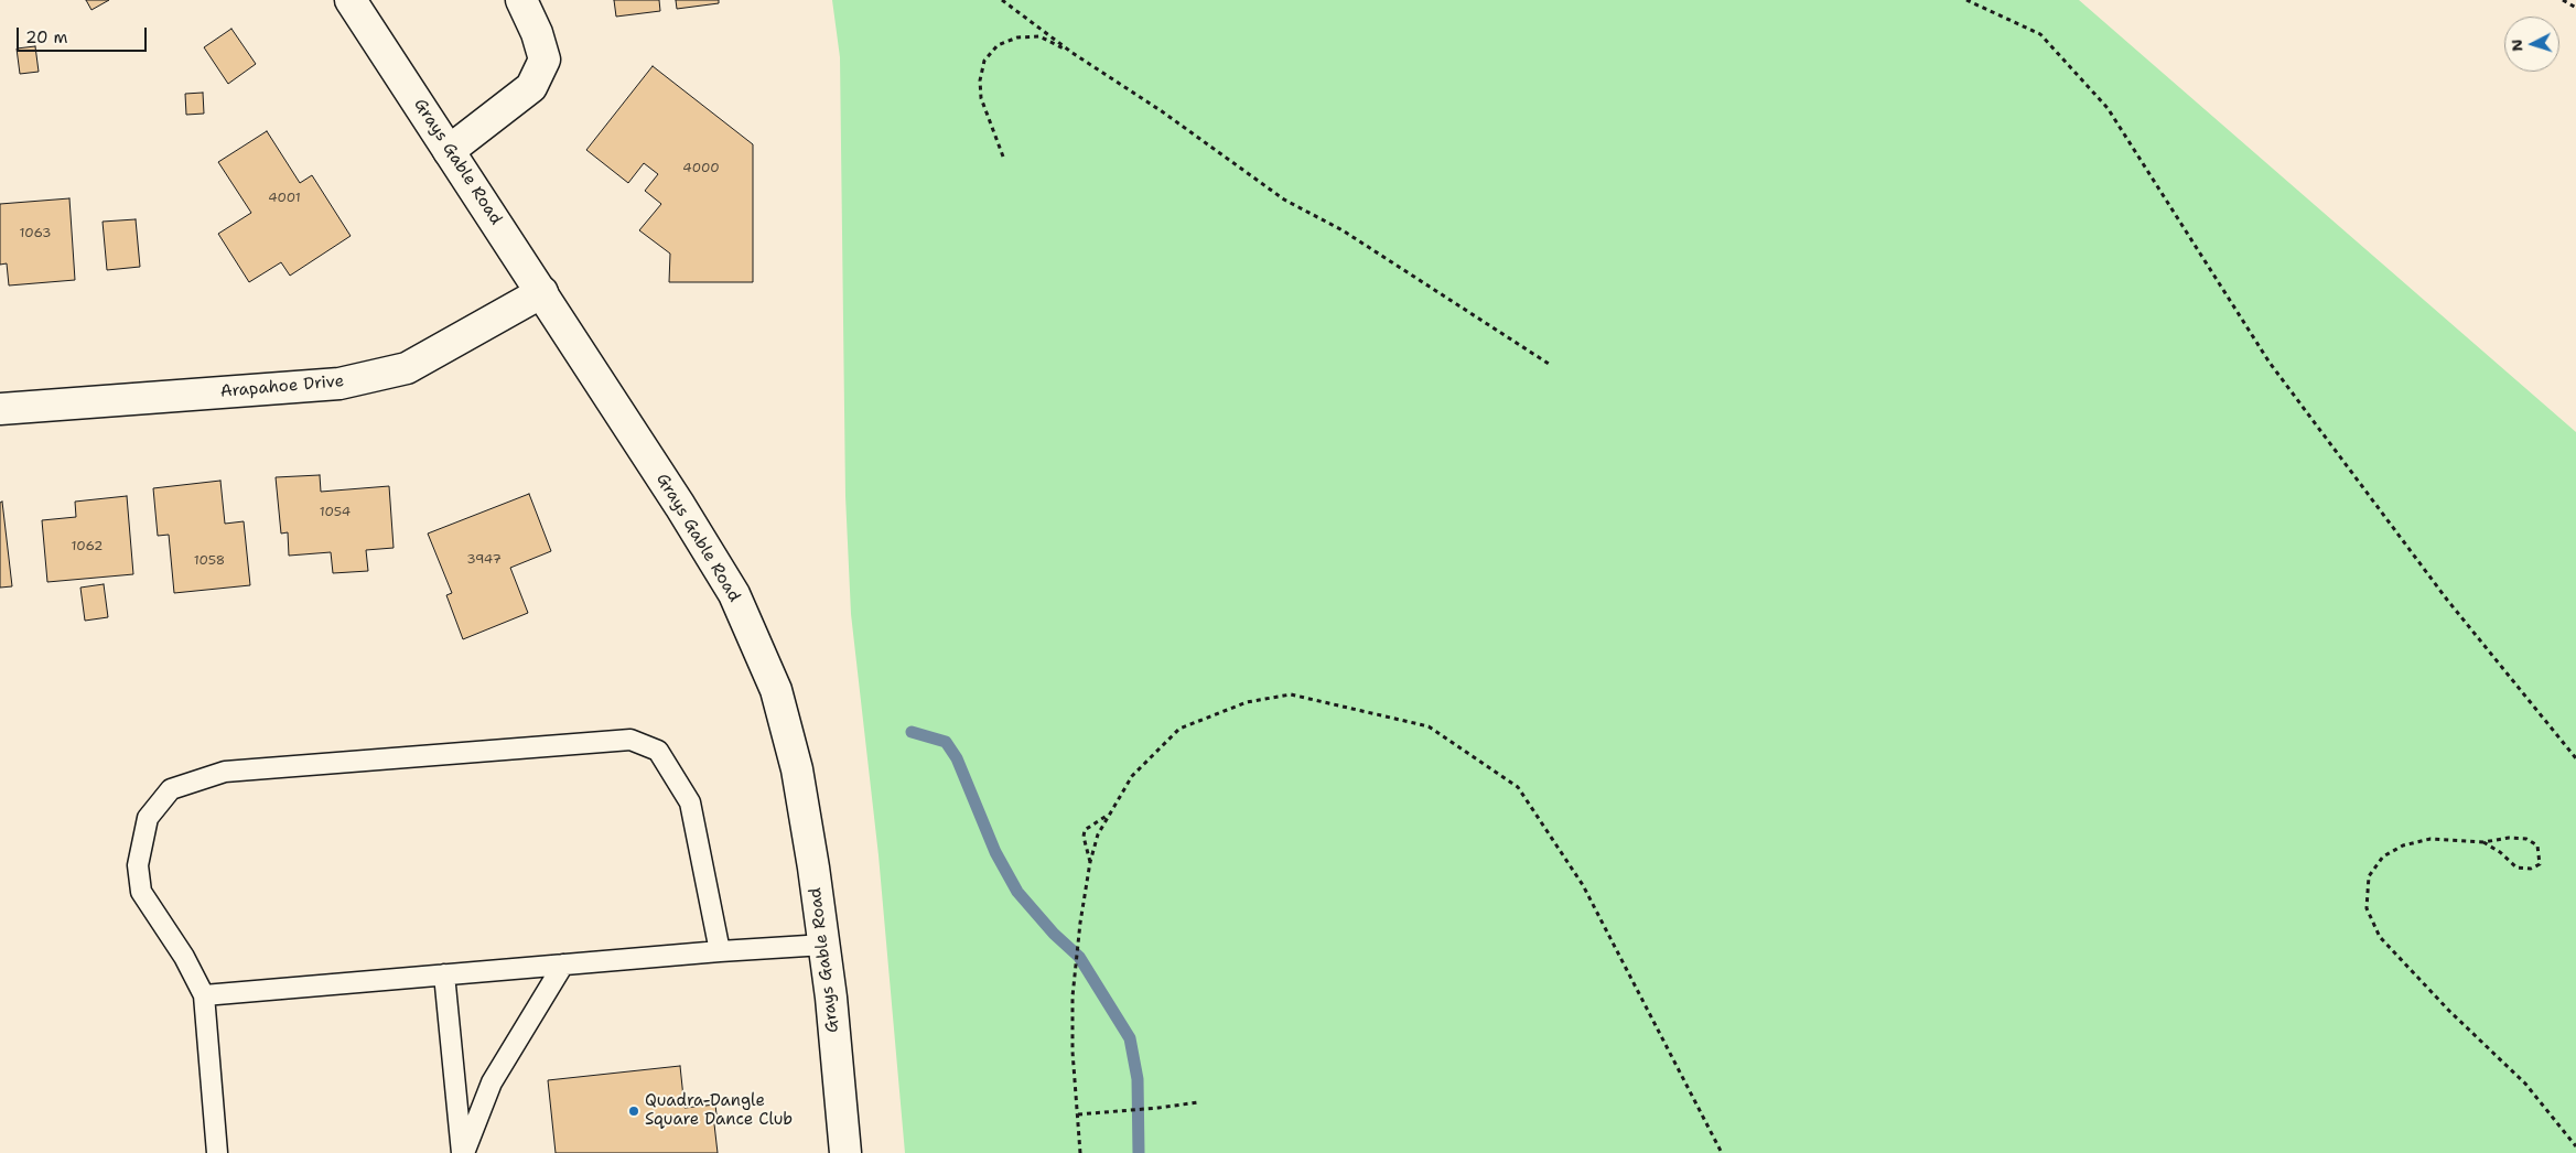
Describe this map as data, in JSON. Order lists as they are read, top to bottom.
{
  "streets": {
    "street": ["Grays Gable Road", "Arapahoe Drive"]
  },
  "crossings": [
    ["Grays Gable Road", "Arapahoe Drive"]
  ],
  "places": ["Quadra-Dangle Square Dance Club"],
  "house_numbers": [
    "4000",
    "4001",
    "1063",
    "1054",
    "1062",
    "3947",
    "1058"
  ],
  "scale_bar": "20 m",
  "north": "left"
}
